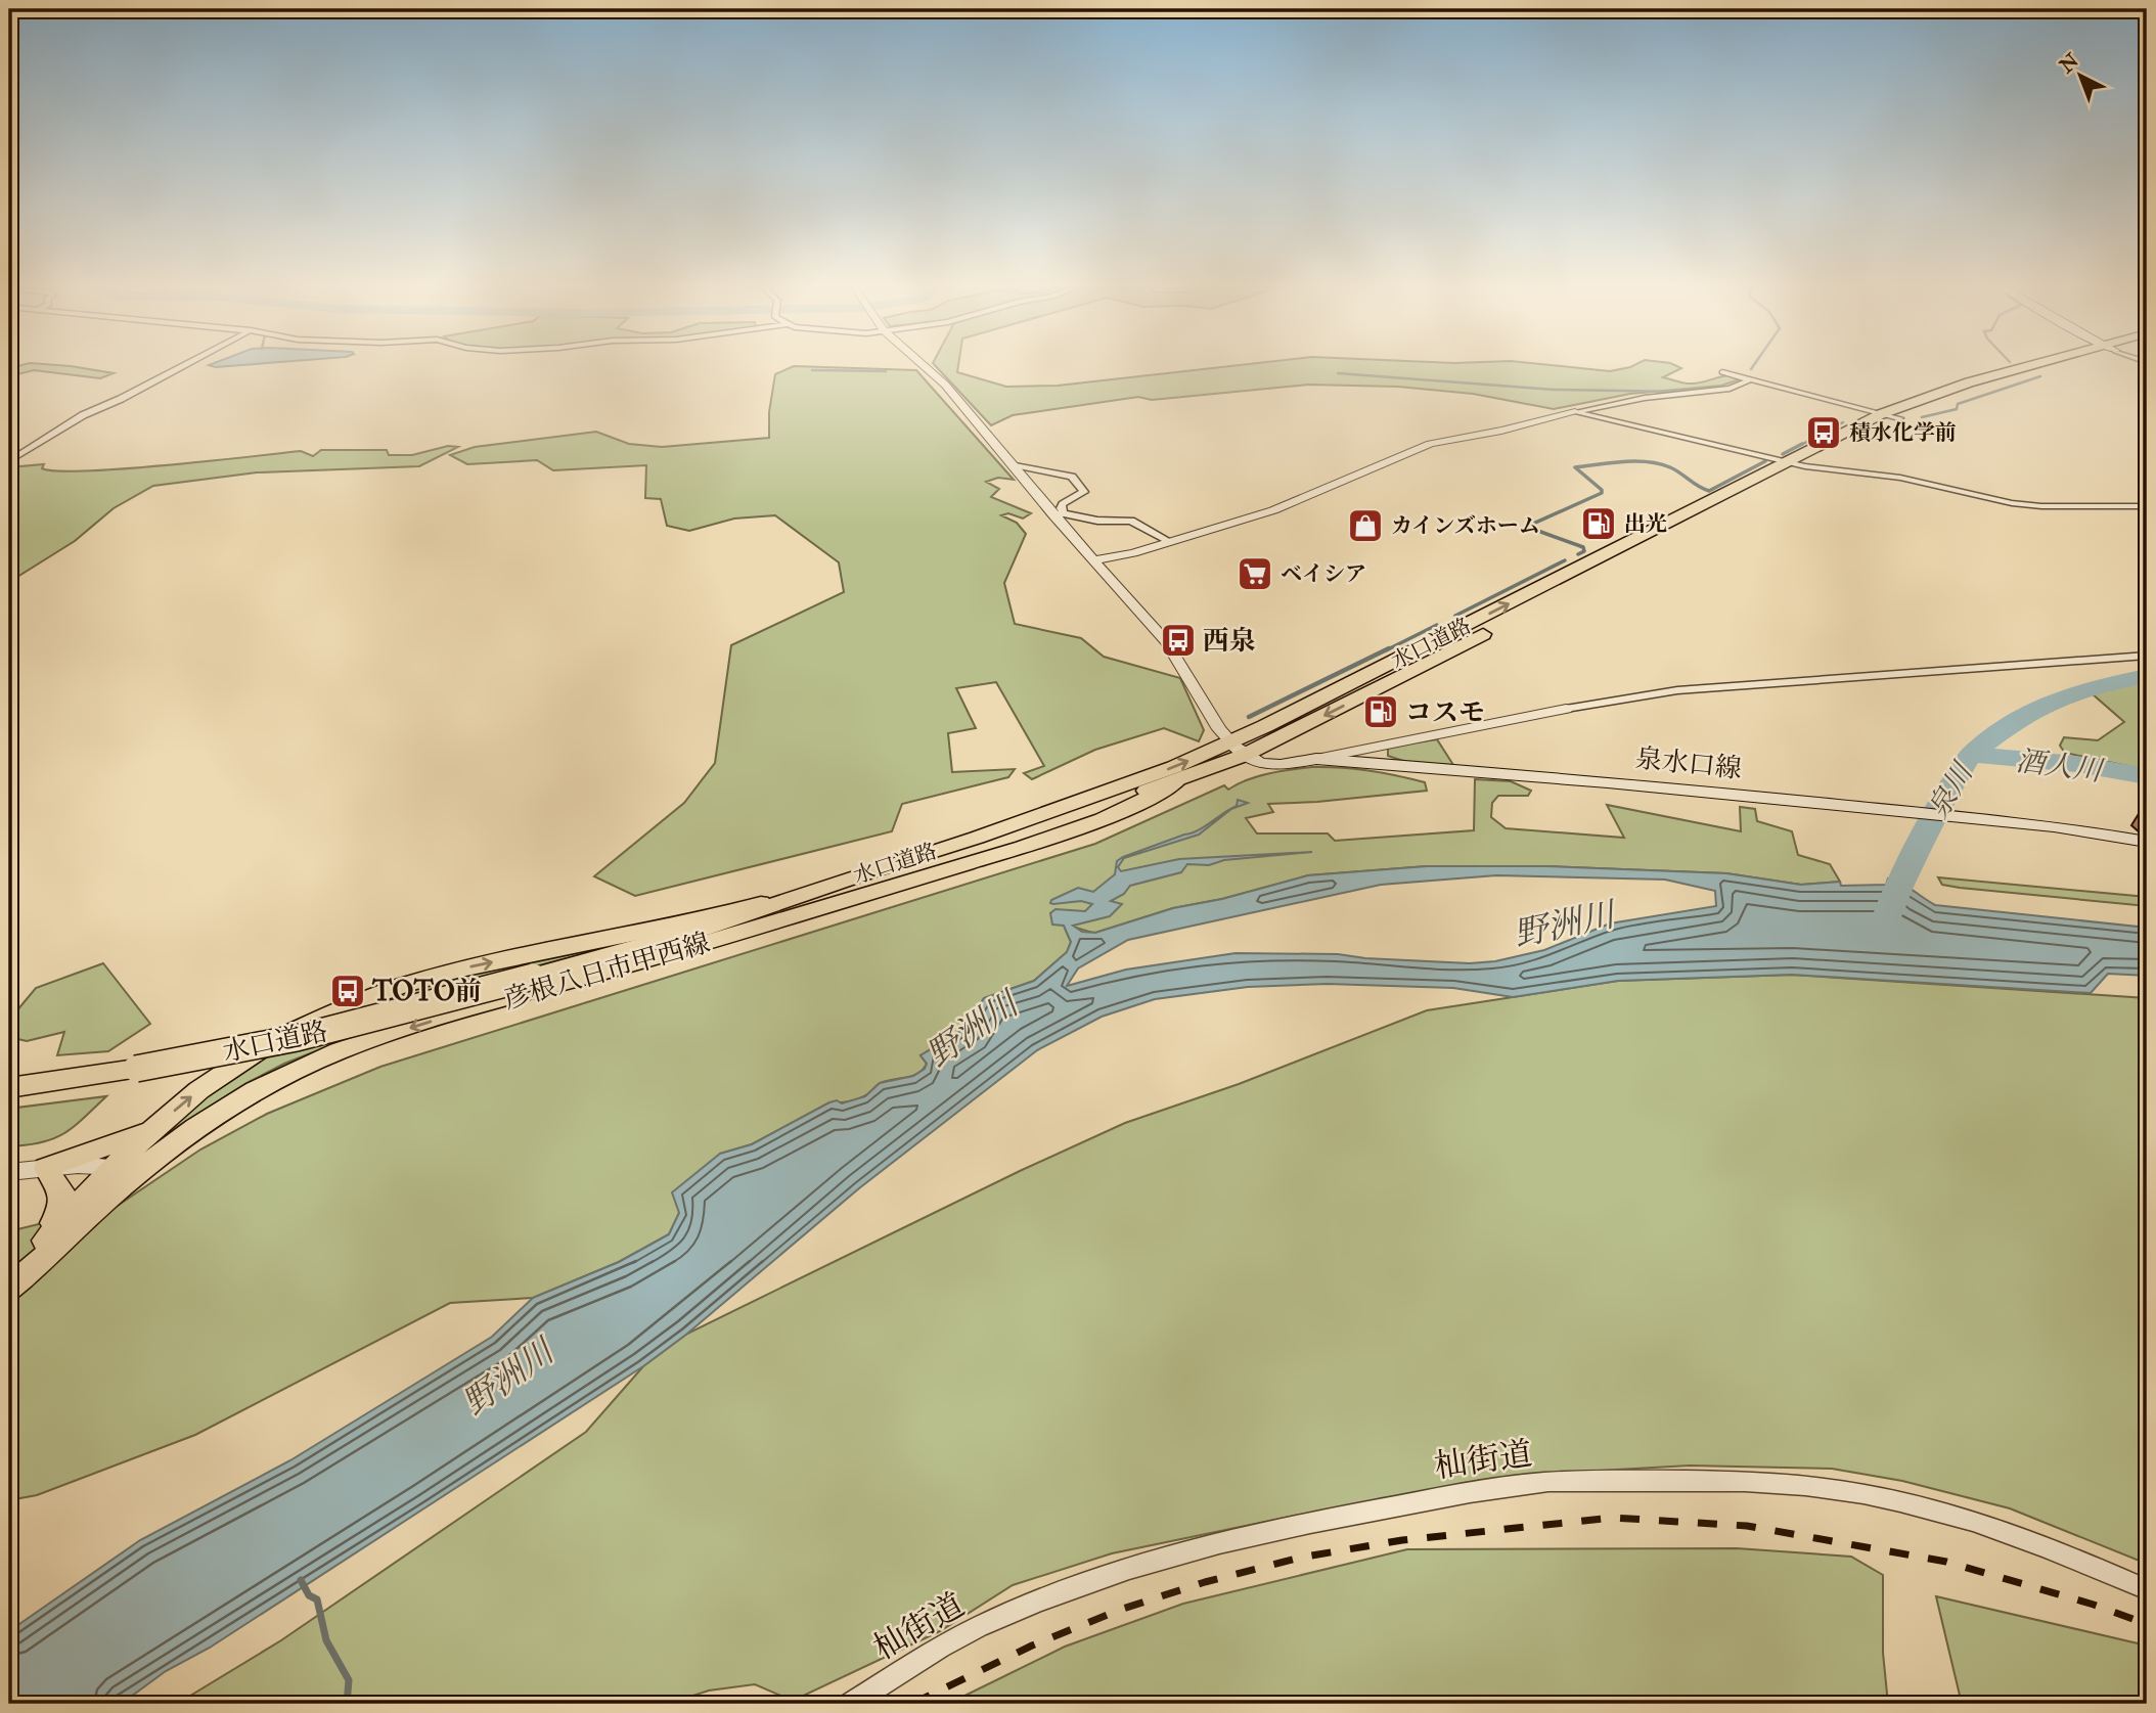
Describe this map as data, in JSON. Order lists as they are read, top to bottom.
{
  "streets": {
    "highway": ["水口道路"],
    "main road": ["泉水口線", "彦根八日市甲西線"],
    "street": ["杣街道"]
  },
  "crossings": [
    ["水口道路", "泉水口線"],
    ["水口道路", "彦根八日市甲西線"]
  ],
  "water": ["酒人川", "泉川", "野洲川"],
  "places": {
    "bus stop": ["積水化学前", "西泉", "TOTO前"],
    "fuel station": ["出光", "コスモ"],
    "shop": ["カインズホーム"],
    "supermarket": ["ベイシア"]
  },
  "north": "top left"
}
